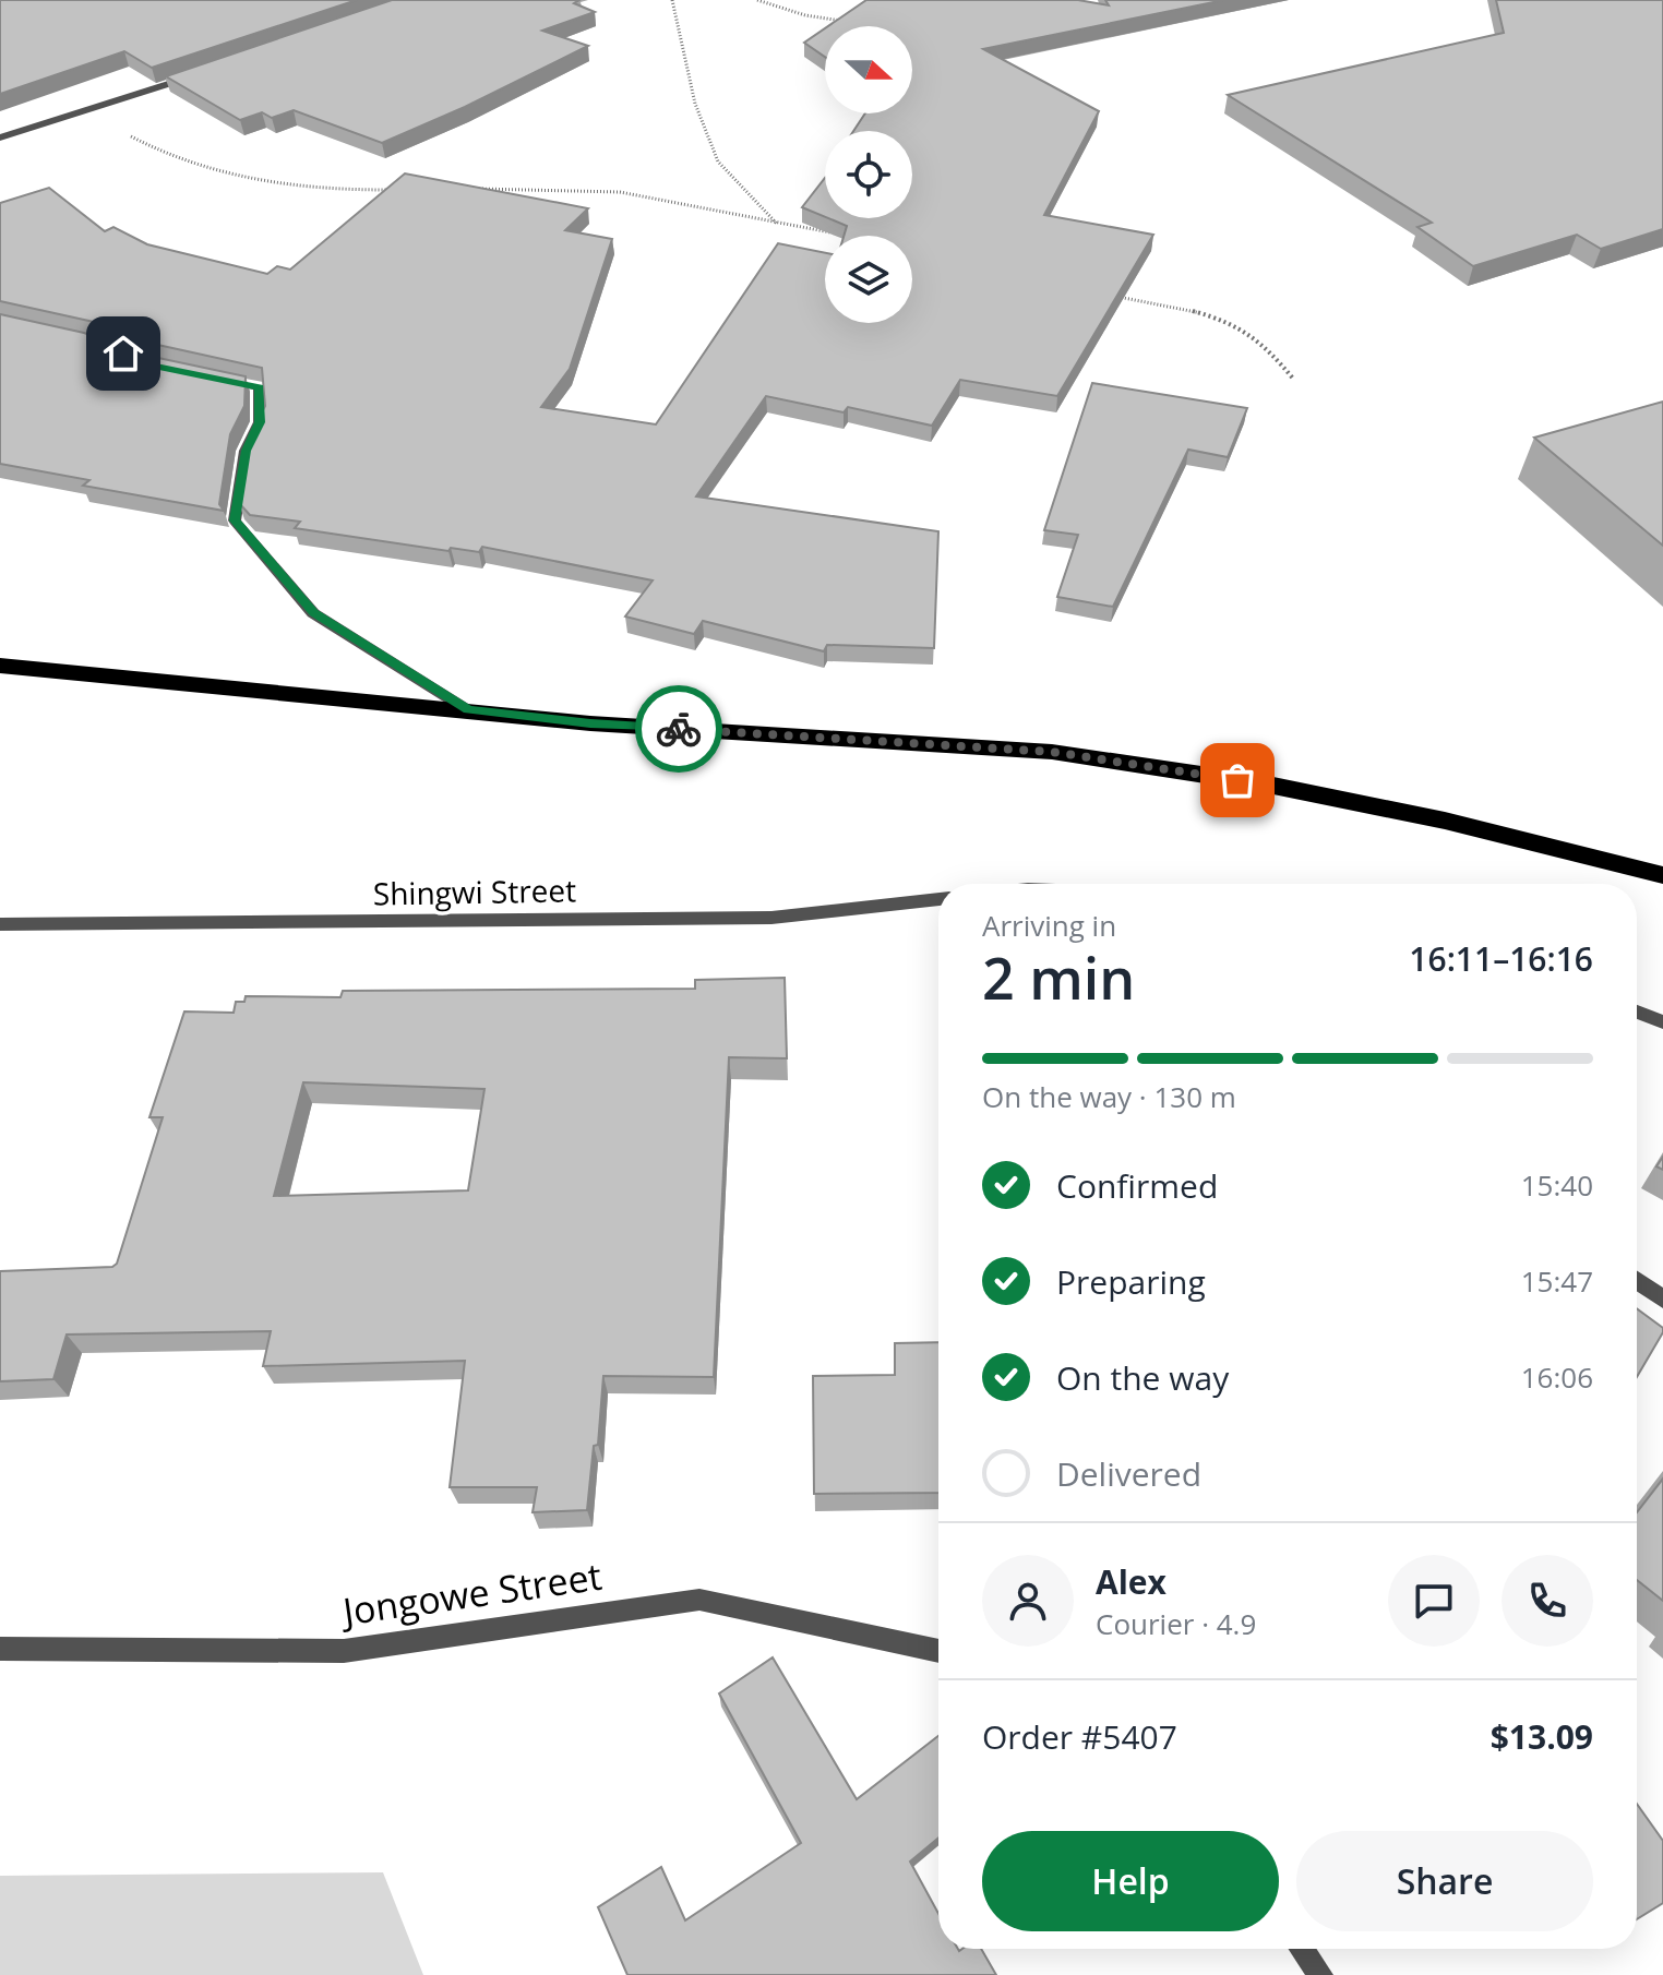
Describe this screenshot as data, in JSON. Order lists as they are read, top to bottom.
{
  "streets": {
    "street": ["Shingwi Street", "Jongowe Street"]
  },
  "north": "right",
  "page": {
    "heading": ["2 min", "Arriving in", "16:11–16:16"],
    "panel": [
      "Alex",
      "Courier · 4.9",
      "Order #5407",
      "$13.09"
    ],
    "bar": "On the way · 130 m",
    "list": [
      ["Confirmed", "15:40"],
      ["Preparing", "15:47"],
      ["On the way", "16:06"],
      "Delivered"
    ],
    "buttons": ["Help", "Share"]
  }
}
